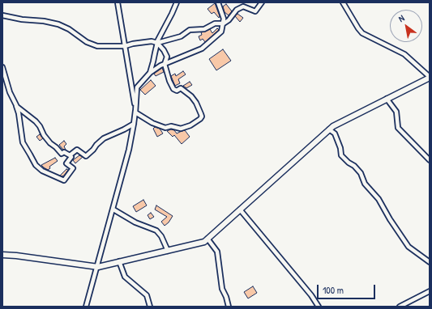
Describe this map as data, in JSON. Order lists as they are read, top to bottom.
{
  "scale_bar": "100 m",
  "north": "top left"
}
